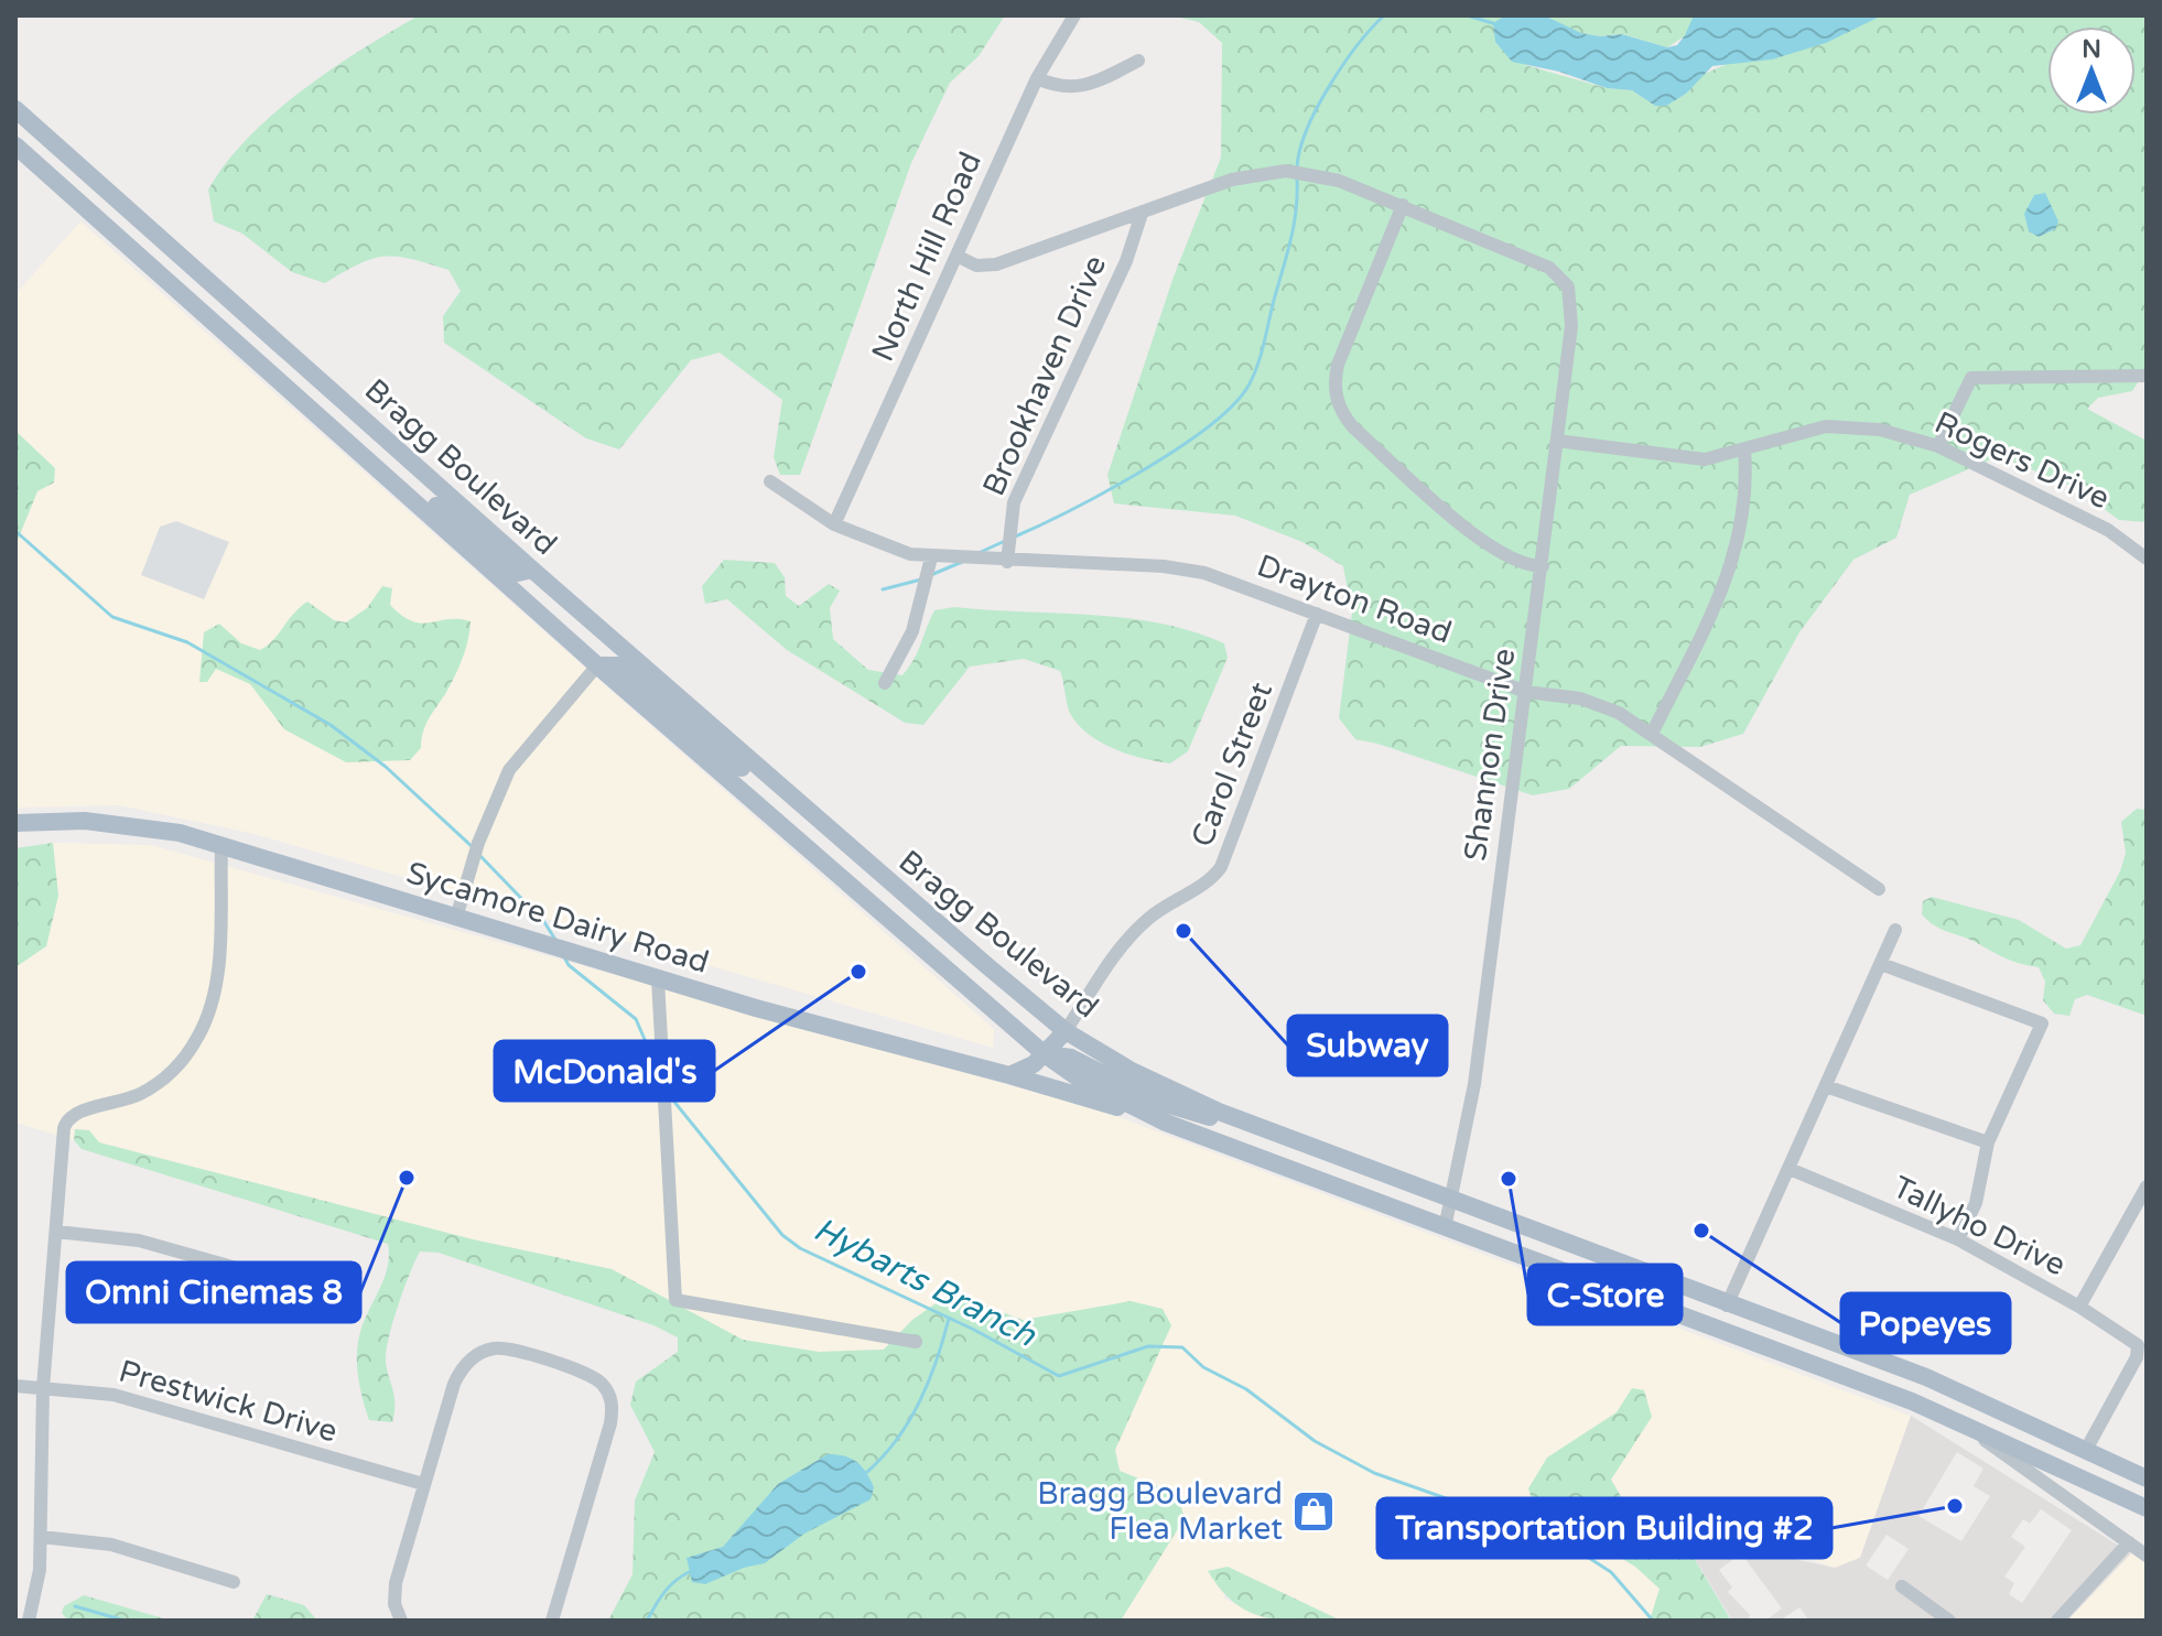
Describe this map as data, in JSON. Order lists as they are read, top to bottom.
{
  "streets": {
    "main road": ["Bragg Boulevard", "Sycamore Dairy Road"],
    "street": [
      "North Hill Road",
      "Brookhaven Drive",
      "Rogers Drive",
      "Drayton Road",
      "Shannon Drive",
      "Carol Street",
      "Tallyho Drive",
      "Prestwick Drive"
    ]
  },
  "crossings": [
    ["North Hill Road", "Drayton Road"],
    ["Brookhaven Drive", "Drayton Road"],
    ["Rogers Drive", "Shannon Drive"],
    ["Bragg Boulevard", "Shannon Drive"],
    ["Bragg Boulevard", "Carol Street"],
    ["Bragg Boulevard", "Sycamore Dairy Road"],
    ["Drayton Road", "Shannon Drive"],
    ["Drayton Road", "Carol Street"]
  ],
  "water": ["Hybarts Branch"],
  "places": {
    "other": [
      "Subway",
      "McDonald's",
      "Omni Cinemas 8",
      "C-Store",
      "Popeyes",
      "Transportation Building #2"
    ],
    "shop": ["Bragg Boulevard Flea Market"]
  },
  "north": "top"
}
